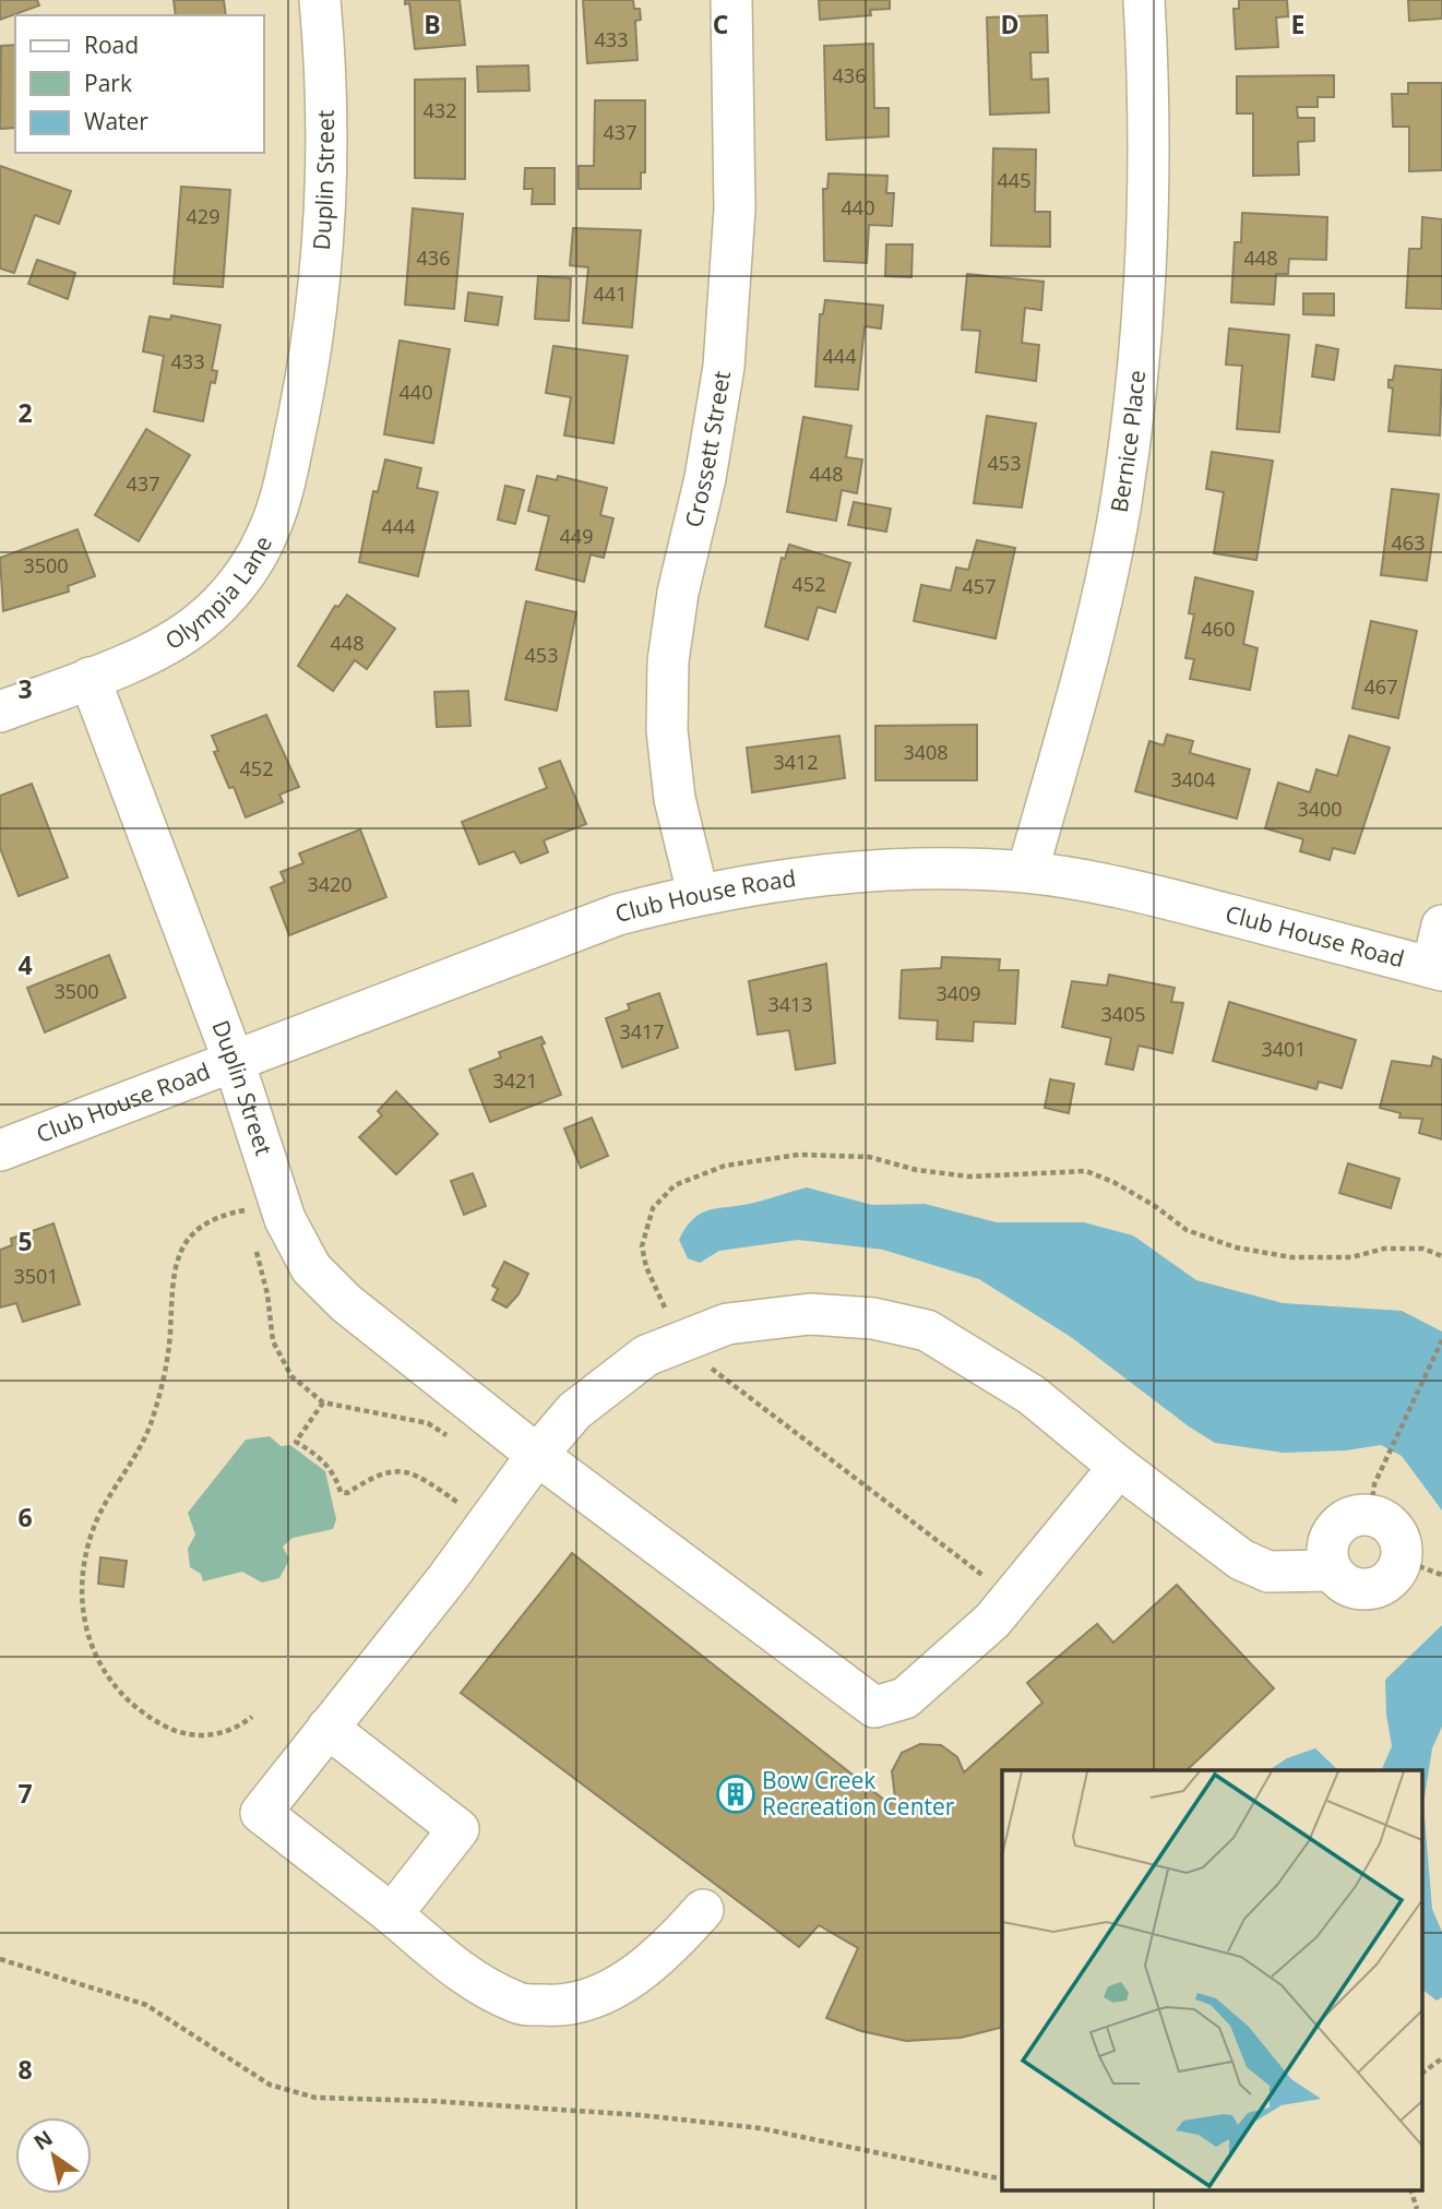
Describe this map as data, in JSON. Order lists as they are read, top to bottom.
{
  "streets": {
    "street": [
      "Duplin Street",
      "Bernice Place",
      "Crossett Street",
      "Olympia Lane",
      "Club House Road"
    ]
  },
  "crossings": [
    ["Duplin Street", "Olympia Lane"],
    ["Duplin Street", "Club House Road"],
    ["Bernice Place", "Club House Road"],
    ["Crossett Street", "Club House Road"]
  ],
  "places": {
    "building": ["Bow Creek Recreation Center"]
  },
  "house_numbers": [
    "433",
    "436",
    "432",
    "437",
    "445",
    "440",
    "429",
    "436",
    "448",
    "441",
    "444",
    "433",
    "440",
    "453",
    "448",
    "437",
    "444",
    "449",
    "463",
    "3500",
    "452",
    "457",
    "460",
    "448",
    "453",
    "467",
    "3408",
    "3412",
    "452",
    "3404",
    "3400",
    "3420",
    "3500",
    "3409",
    "3413",
    "3405",
    "3417",
    "3401",
    "3421",
    "3501"
  ],
  "legend": ["Road", "Park", "Water"],
  "north": "top left",
  "grid": {
    "columns": [
      "B",
      "C",
      "D",
      "E"
    ],
    "rows": [
      "2",
      "3",
      "4",
      "5",
      "6",
      "7",
      "8"
    ]
  }
}
